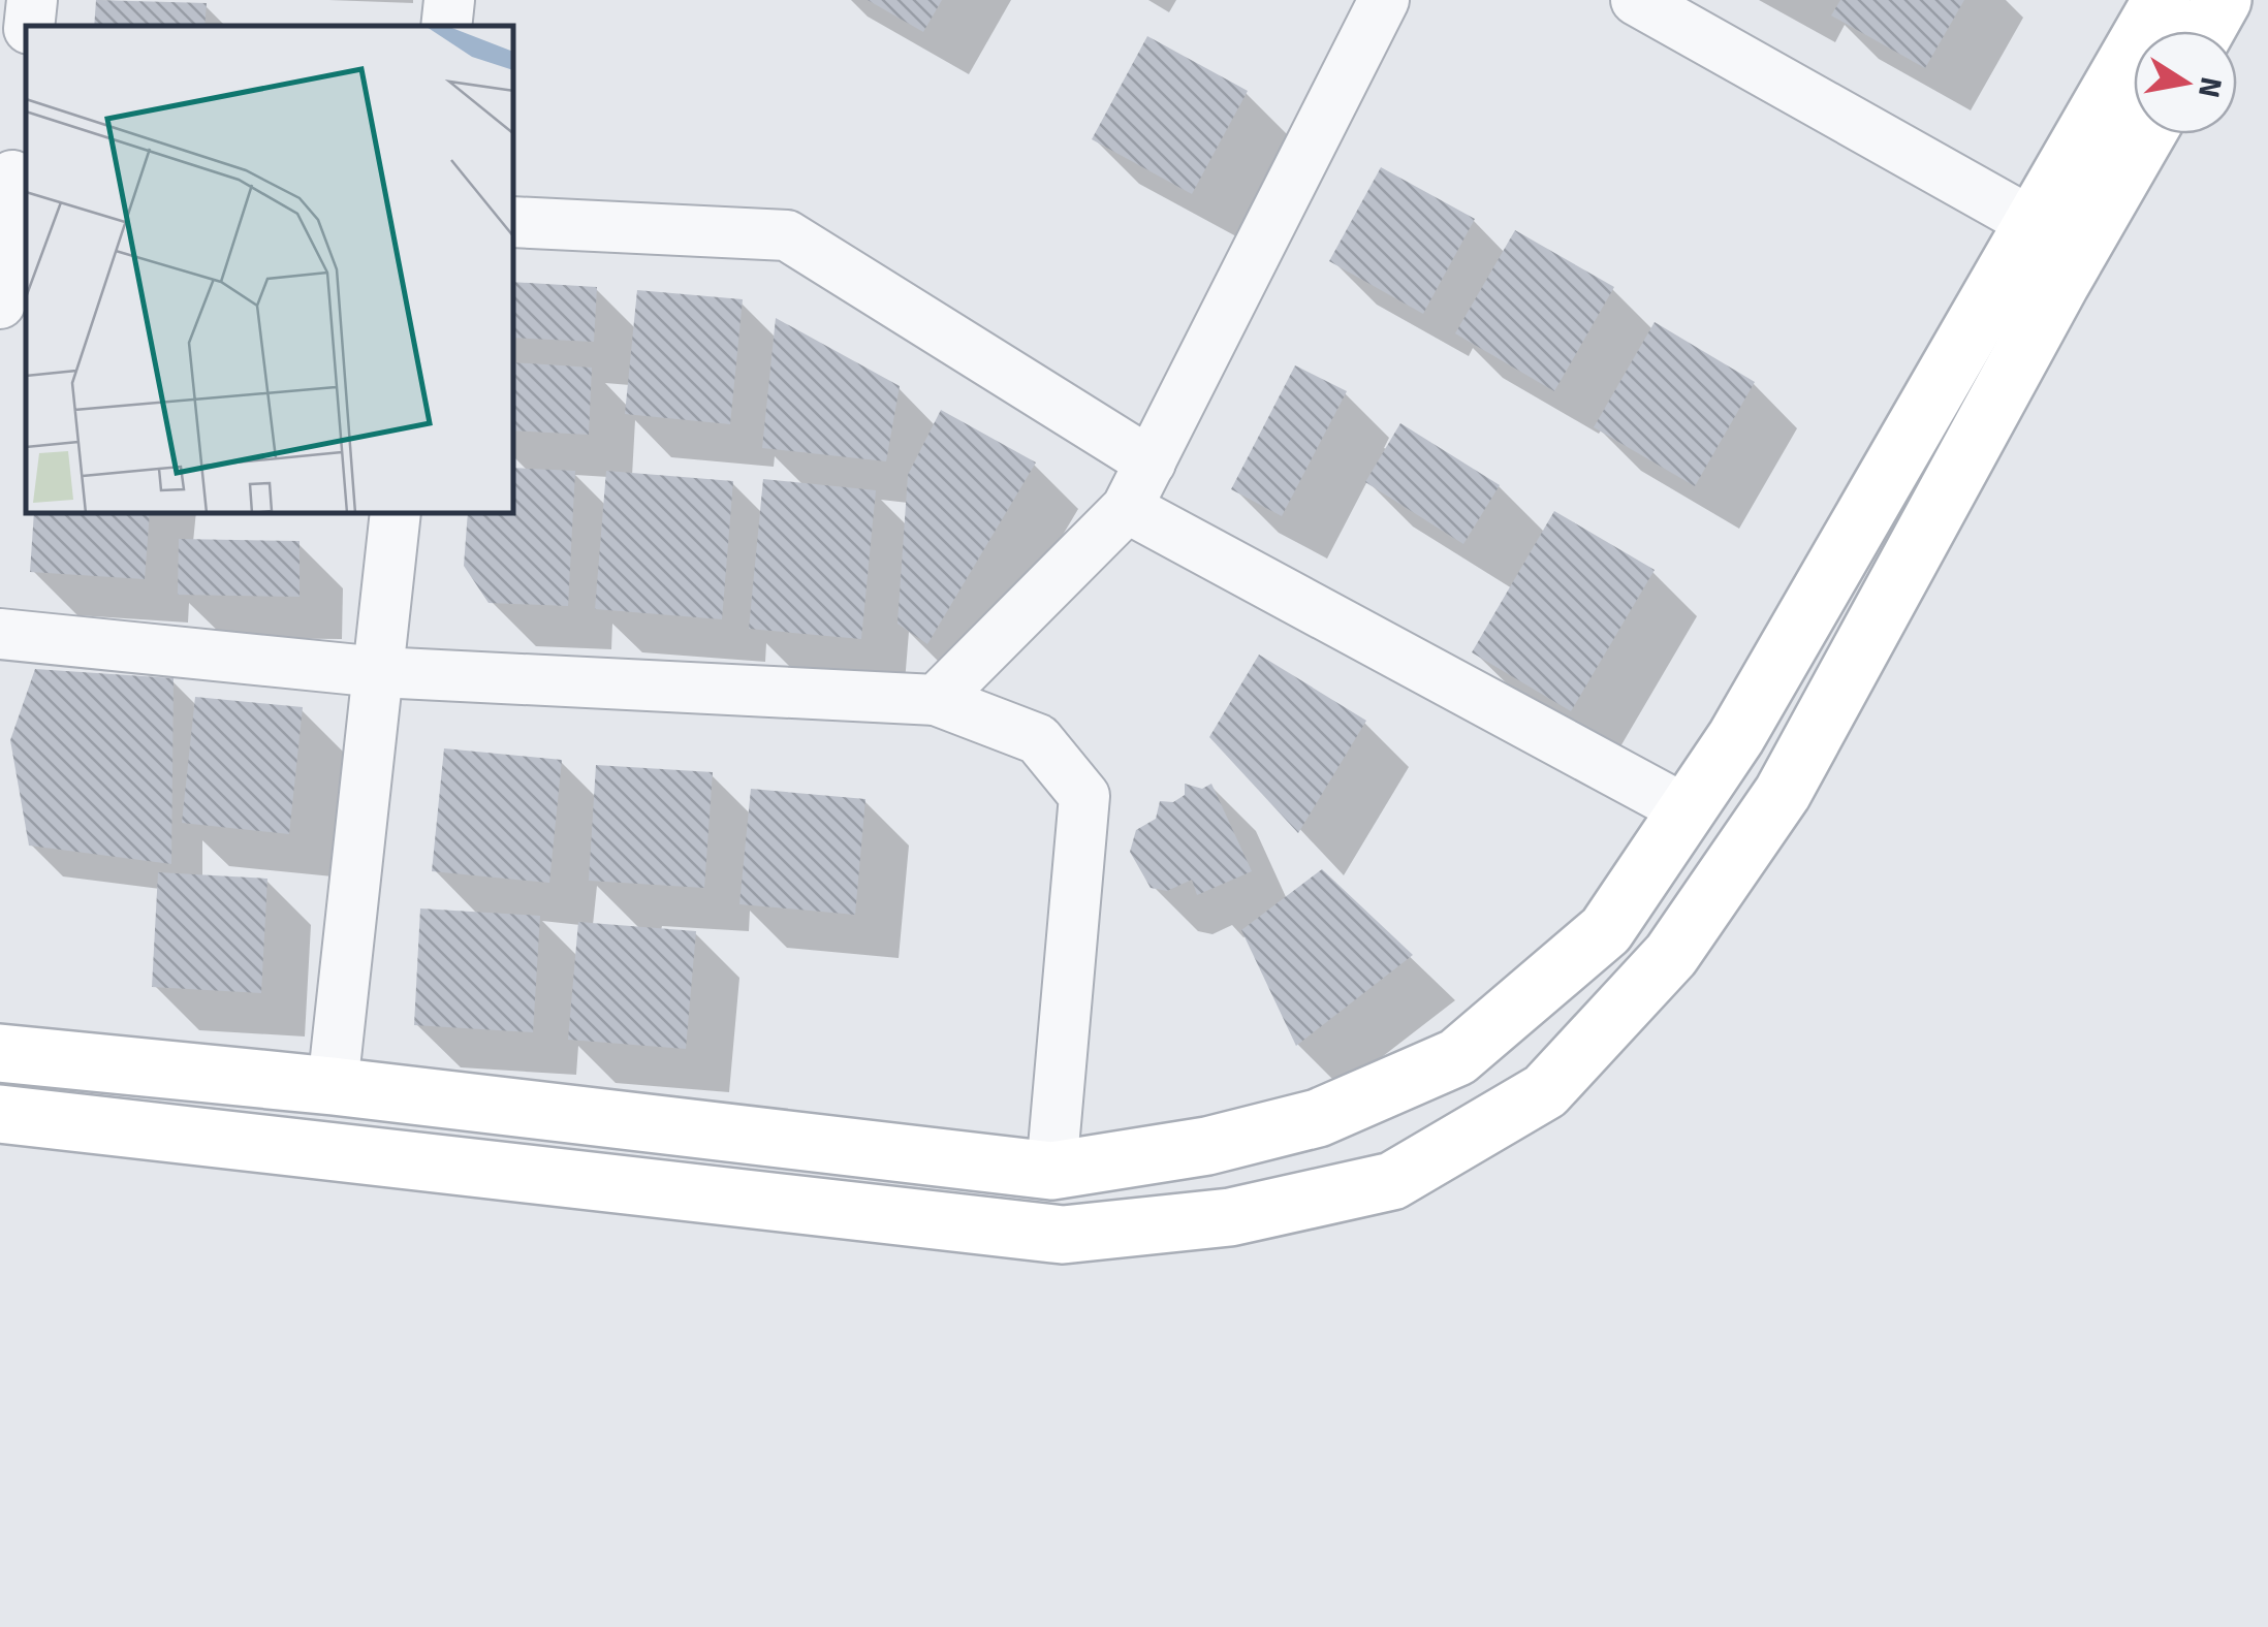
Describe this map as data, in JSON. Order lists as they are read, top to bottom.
{
  "north": "right"
}
